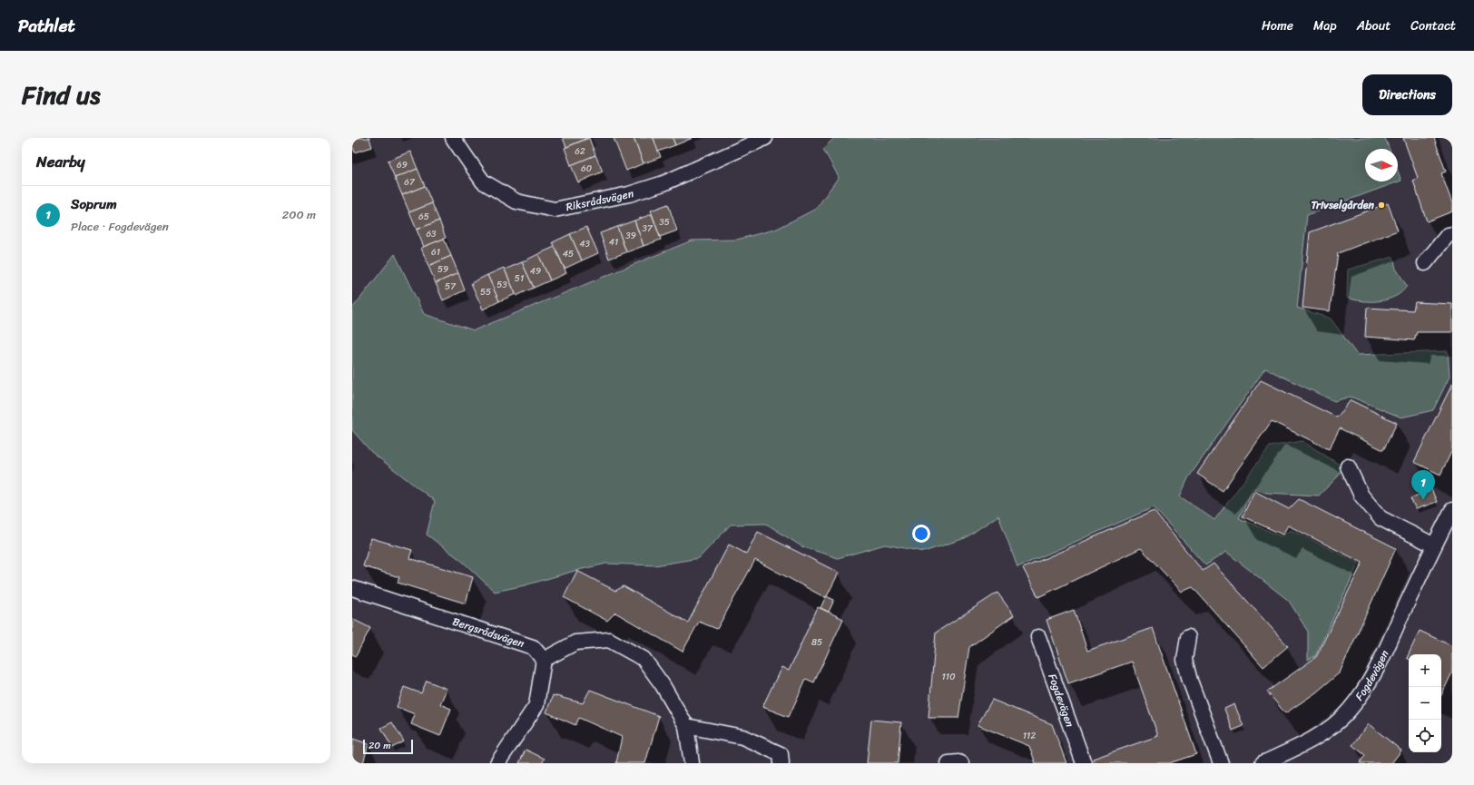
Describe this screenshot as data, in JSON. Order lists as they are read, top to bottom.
{
  "streets": {
    "street": ["Riksrådsvägen", "Bergsrådsvägen", "Fogdevägen"]
  },
  "places": ["Trivselgården"],
  "house_numbers": [
    "62",
    "69",
    "60",
    "67",
    "65",
    "35",
    "37",
    "63",
    "39",
    "41",
    "43",
    "61",
    "45",
    "59",
    "49",
    "51",
    "53",
    "57",
    "55",
    "85",
    "110",
    "112"
  ],
  "scale_bar": "20 m",
  "north": "right",
  "page": {
    "header": "Pathlet",
    "nav": [
      "Home",
      "Map",
      "About",
      "Contact"
    ],
    "title": "Find us",
    "buttons": "Directions",
    "heading": "Nearby",
    "list": [
      {
        "mark": "1",
        "name": "Soprum",
        "note": "Place · Fogdevägen",
        "value": "200 m"
      }
    ],
    "pins": "1",
    "map_buttons": ["+", "−"],
    "scale": "20 m"
  }
}
